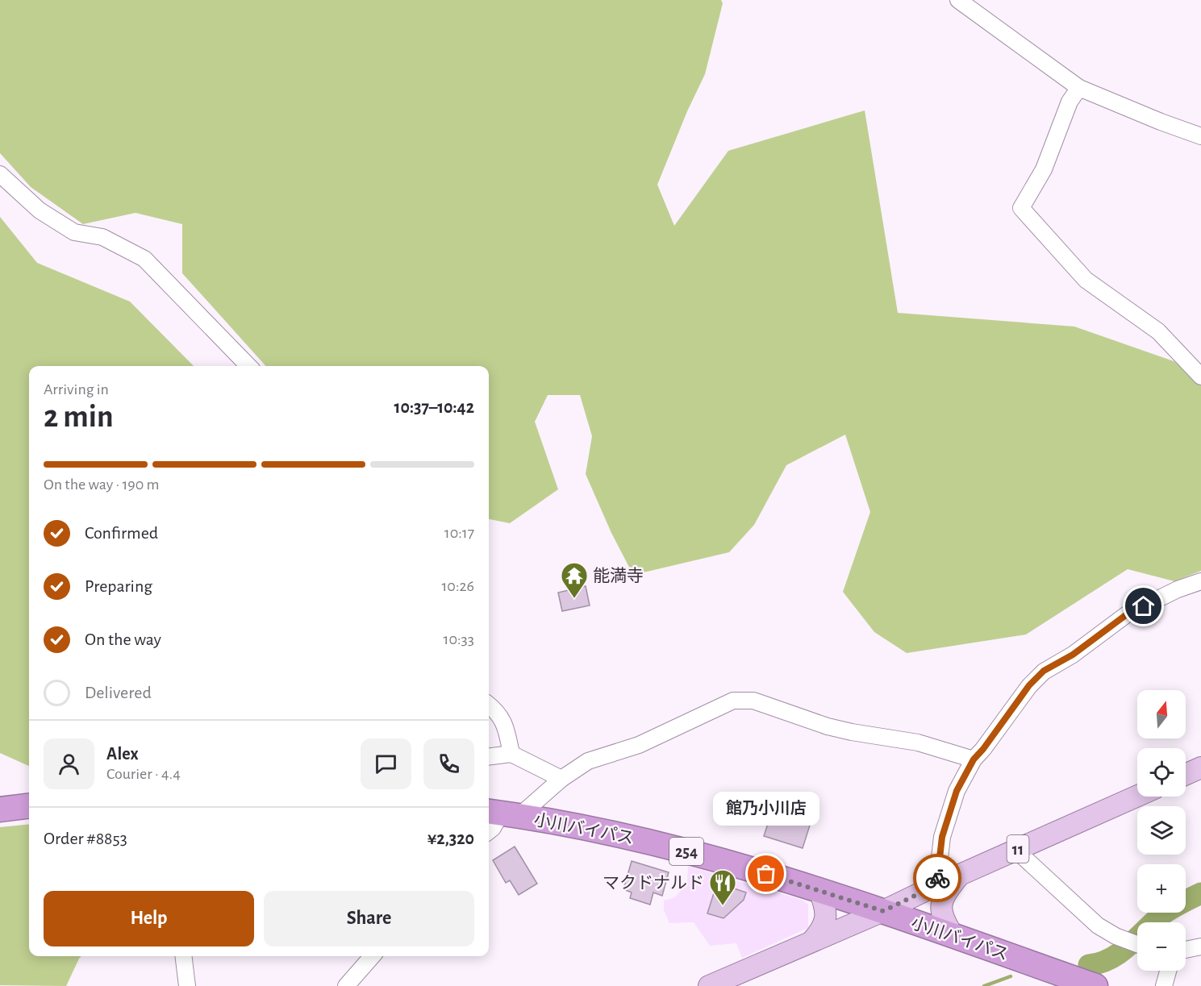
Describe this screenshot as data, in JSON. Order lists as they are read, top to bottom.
{
  "streets": {
    "highway": ["小川バイパス", "254"],
    "main road": ["11"]
  },
  "crossings": [
    ["小川バイパス", "11"]
  ],
  "places": {
    "temple": ["能満寺"],
    "other": ["館乃小川店"],
    "restaurant": ["マクドナルド"]
  },
  "north": "top",
  "page": {
    "heading": ["2 min", "Arriving in", "10:37–10:42"],
    "panel": [
      "Alex",
      "Courier · 4.4",
      "Order #8853",
      "¥2,320"
    ],
    "bar": "On the way · 190 m",
    "list": [
      ["Confirmed", "10:17"],
      ["Preparing", "10:26"],
      ["On the way", "10:33"],
      "Delivered"
    ],
    "map_buttons": ["+", "−"],
    "bubble": "館乃小川店",
    "buttons": ["Help", "Share"]
  }
}
